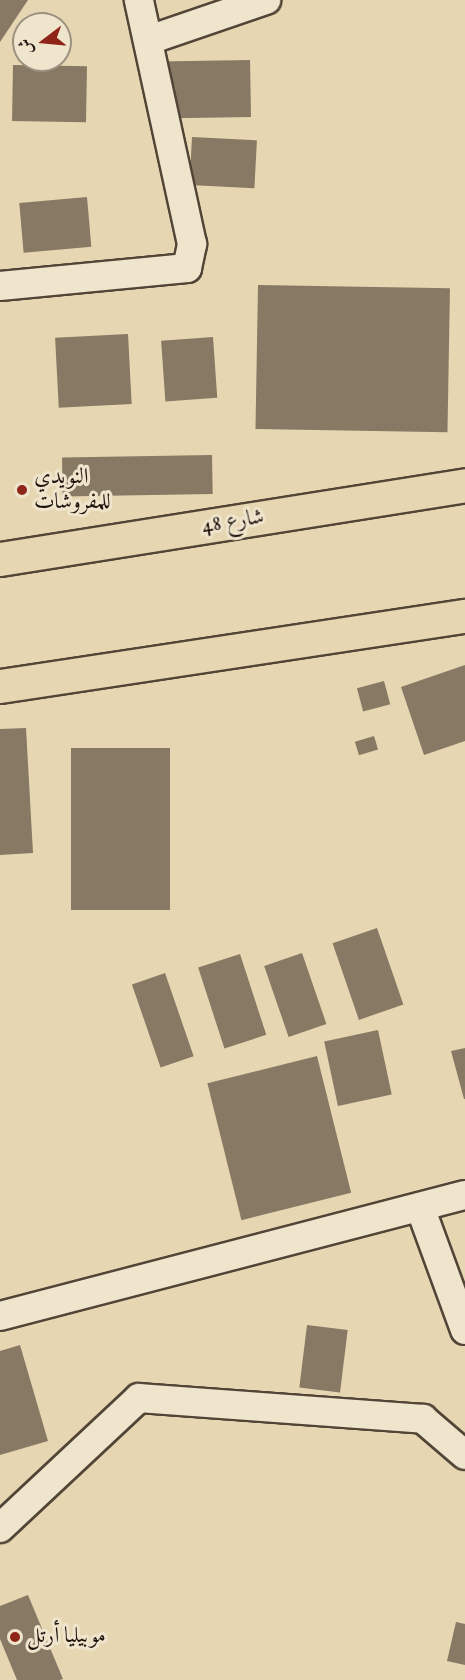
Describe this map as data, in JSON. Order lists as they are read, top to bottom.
{
  "streets": {
    "main road": ["شارع 48"]
  },
  "places": ["النويدي للمفروشات", "موبيليا أرتل"],
  "north": "left"
}
